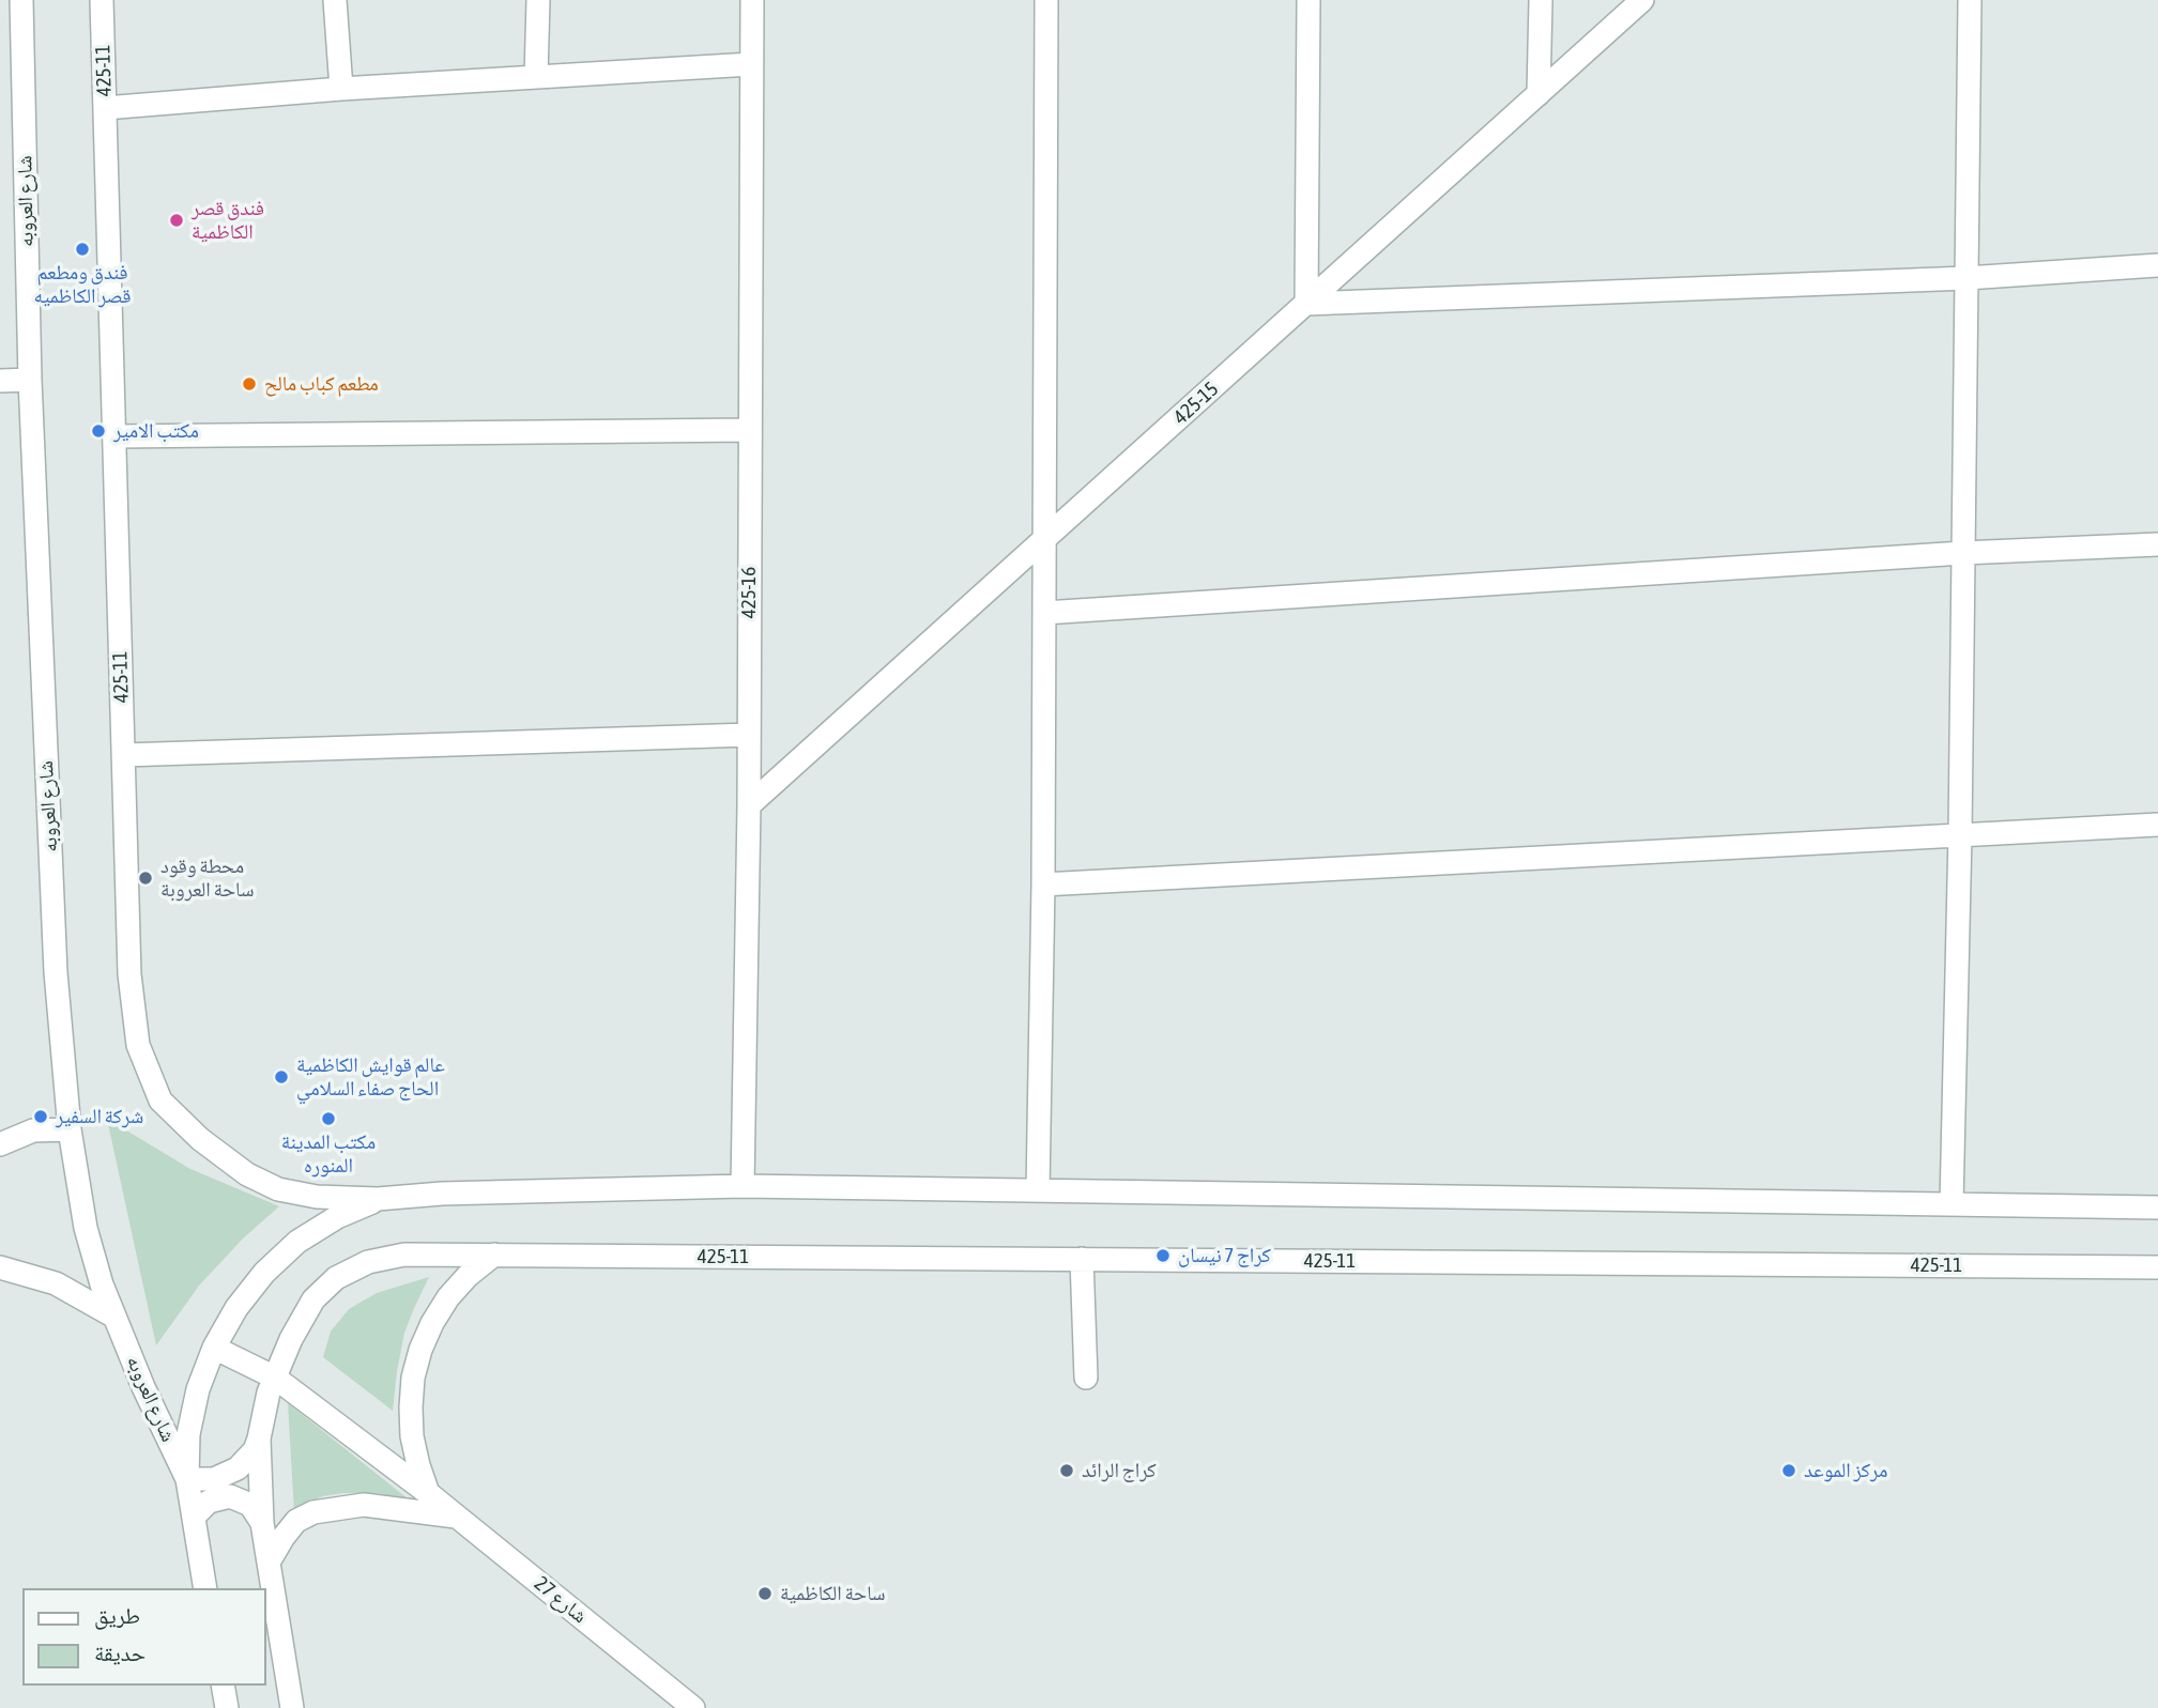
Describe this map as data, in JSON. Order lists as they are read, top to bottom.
{
  "streets": {
    "street": [
      "425-11",
      "شارع العروبه",
      "425-15",
      "425-16",
      "شارع 27"
    ]
  },
  "crossings": [
    ["425-11", "شارع العروبه"],
    ["425-11", "425-16"],
    ["425-11", "شارع 27"],
    ["425-15", "425-16"]
  ],
  "places": [
    "فندق قصر الكاظمية",
    "فندق ومطعم قصر الكاظميه",
    "مطعم كباب مالح",
    "مكتب الامير",
    "محطة وقود ساحة العروبة",
    "عالم قوايش الكاظمية الحاج صفاء السلامي",
    "شركة السفير",
    "مكتب المدينة المنوره",
    "كراج 7 نيسان",
    "كراج الرائد",
    "مركز الموعد",
    "ساحة الكاظمية"
  ],
  "legend": ["طريق", "حديقة"]
}
